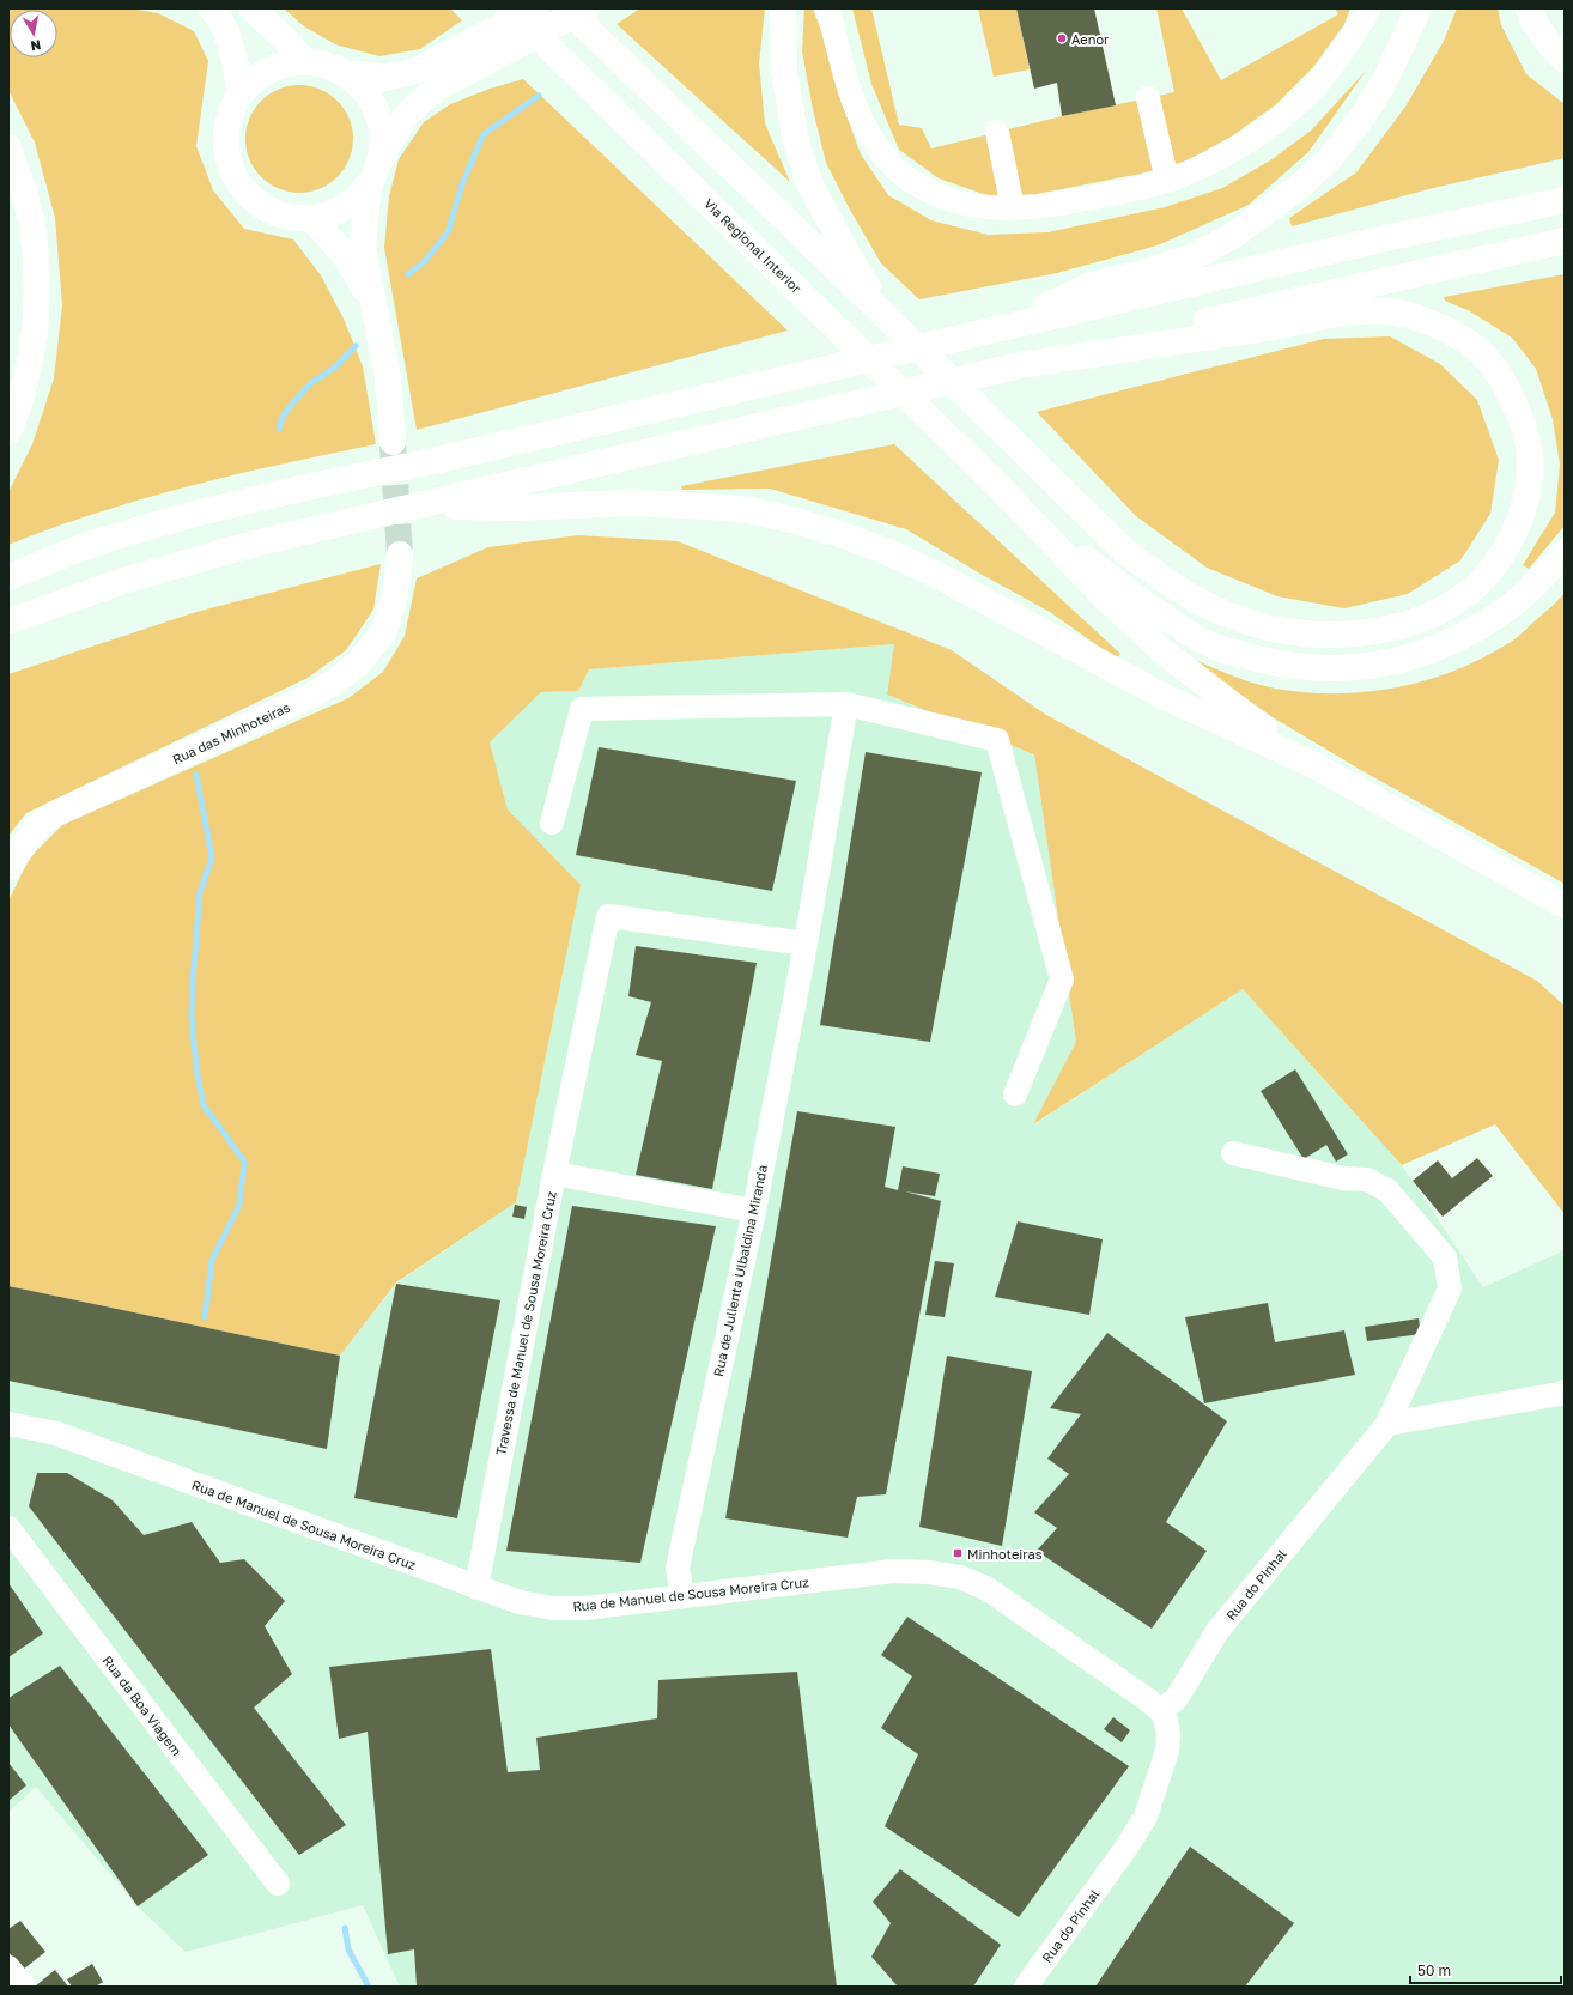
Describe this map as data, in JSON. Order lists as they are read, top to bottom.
{
  "streets": {
    "main road": ["Via Regional Interior", "Rua das Minhoteiras"],
    "street": [
      "Rua de Julienta Ulbaldina Miranda",
      "Travessa de Manuel de Sousa Moreira Cruz",
      "Rua de Manuel de Sousa Moreira Cruz",
      "Rua do Pinhal",
      "Rua da Boa Viagem"
    ]
  },
  "crossings": [
    ["Rua de Julienta Ulbaldina Miranda", "Travessa de Manuel de Sousa Moreira Cruz"],
    ["Rua de Julienta Ulbaldina Miranda", "Rua de Manuel de Sousa Moreira Cruz"],
    ["Travessa de Manuel de Sousa Moreira Cruz", "Rua de Manuel de Sousa Moreira Cruz"],
    ["Rua de Manuel de Sousa Moreira Cruz", "Rua do Pinhal"]
  ],
  "places": {
    "other": ["Aenor"],
    "transit": ["Minhoteiras"]
  },
  "scale_bar": "50 m",
  "north": "bottom"
}
